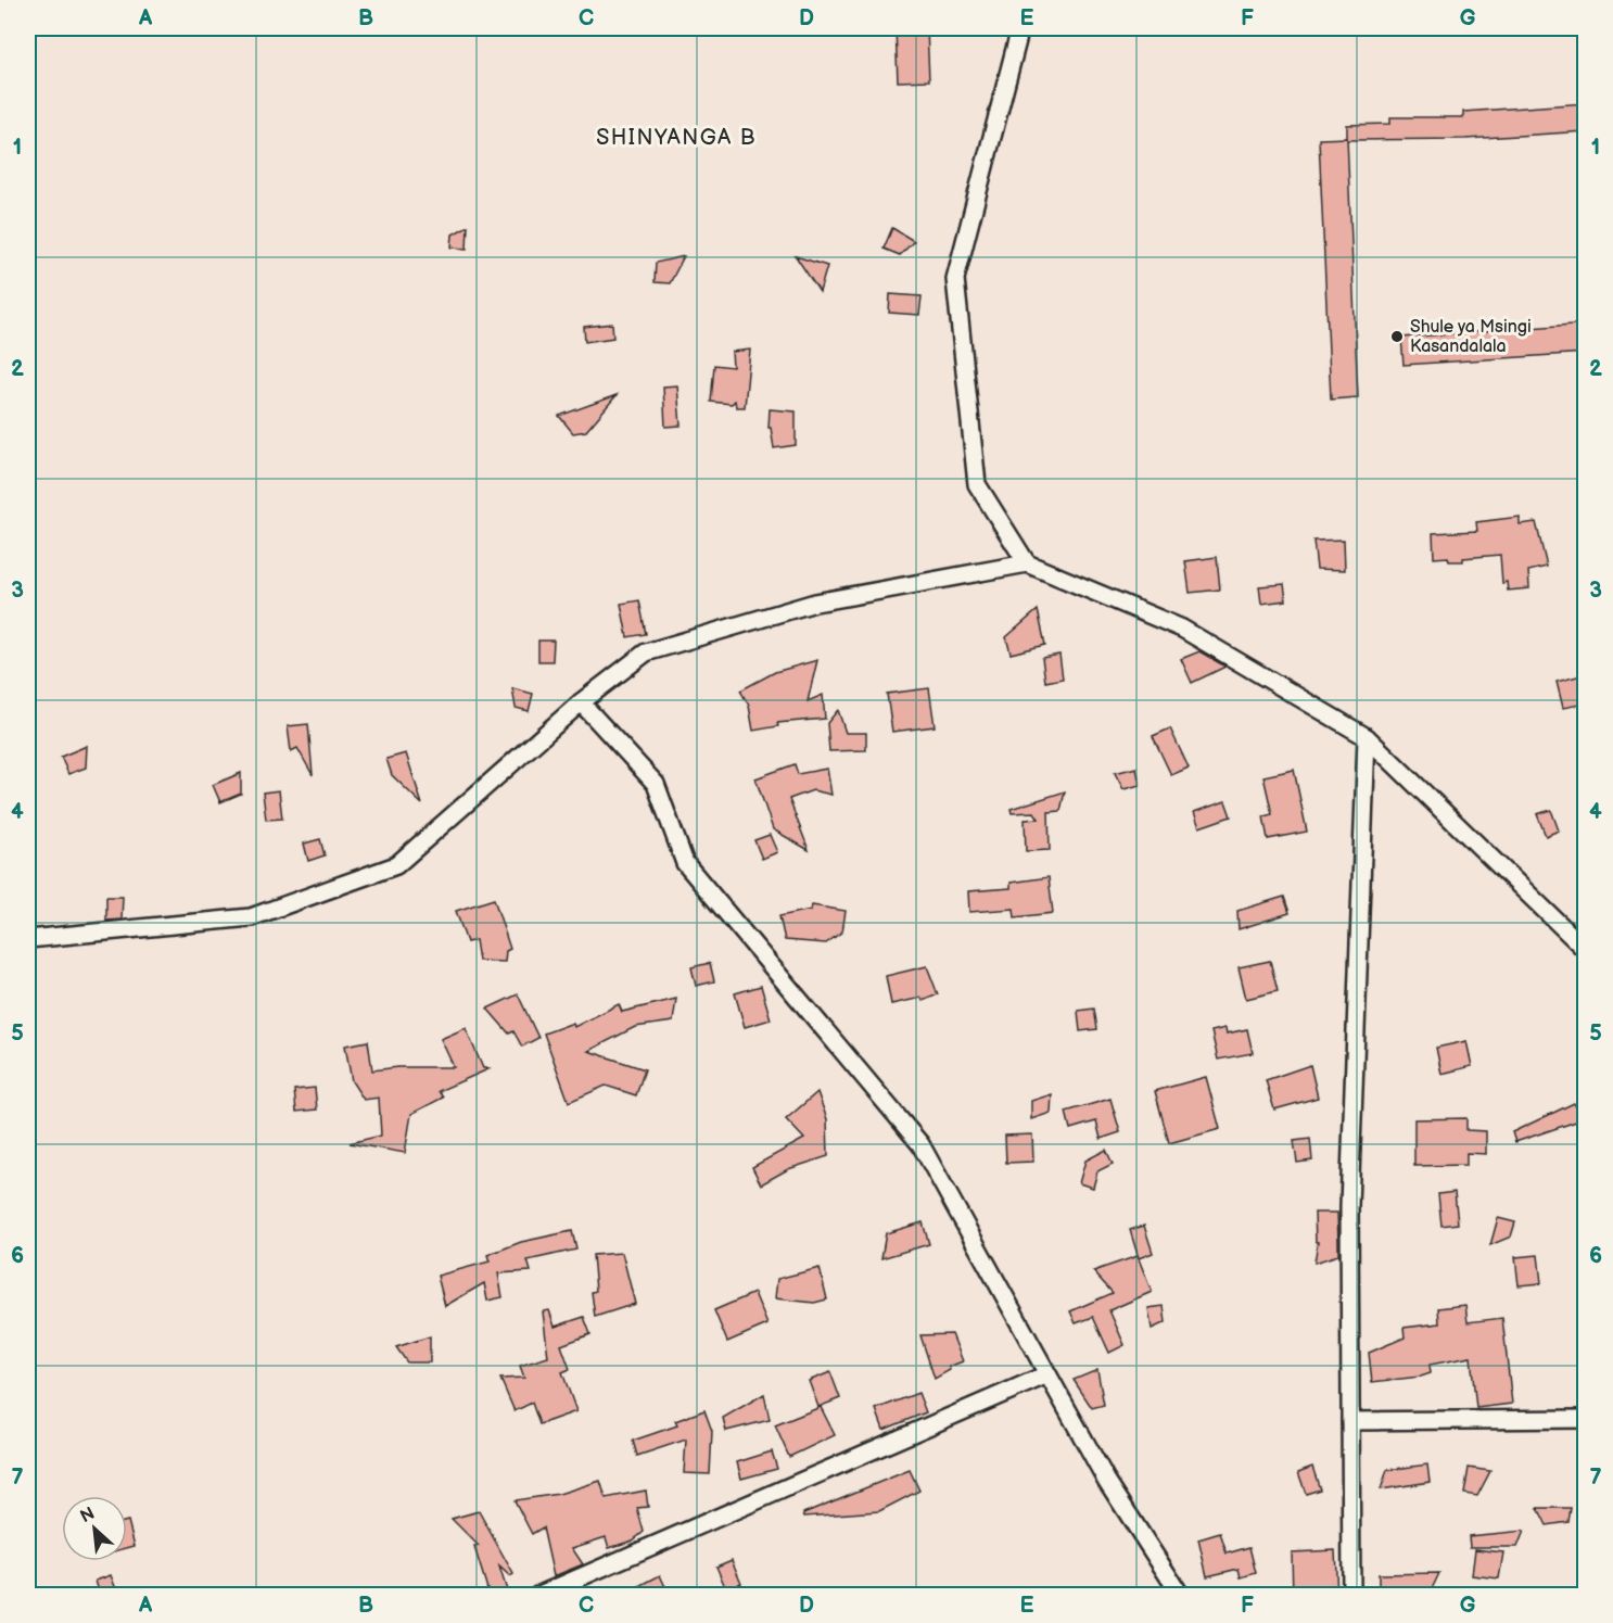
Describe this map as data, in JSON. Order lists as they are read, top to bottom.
{
  "districts": ["SHINYANGA B"],
  "places": ["Shule ya Msingi Kasandalala"],
  "north": "top left",
  "grid": {
    "columns": [
      "A",
      "B",
      "C",
      "D",
      "E",
      "F",
      "G"
    ],
    "rows": [
      "1",
      "2",
      "3",
      "4",
      "5",
      "6",
      "7"
    ]
  }
}
